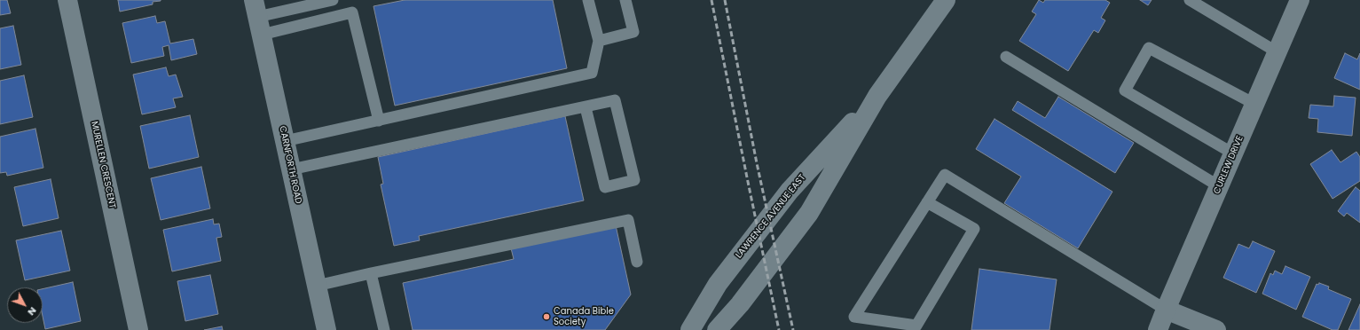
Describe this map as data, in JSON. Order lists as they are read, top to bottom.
{
  "streets": {
    "street": [
      "MURELLEN CRESCENT",
      "CARNFORTH ROAD",
      "CURLEW DRIVE",
      "LAWRENCE AVENUE EAST"
    ]
  },
  "places": ["Canada Bible Society"],
  "north": "bottom right"
}
